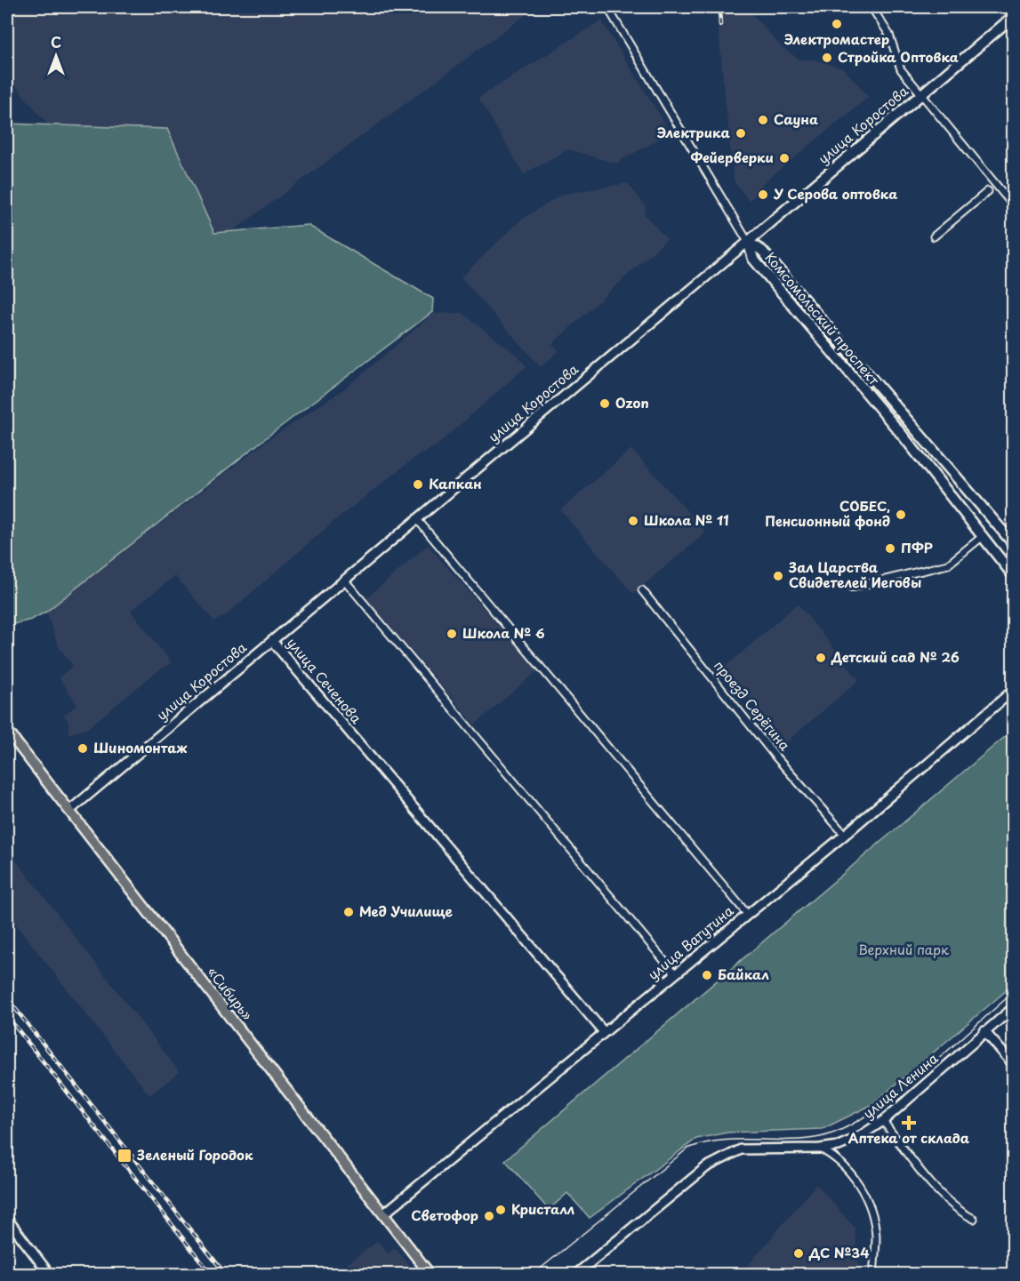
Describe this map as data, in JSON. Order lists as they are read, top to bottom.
{
  "streets": {
    "main road": ["улица Коростова", "Комсомольский проспект", "«Сибирь»"],
    "street": [
      "улица Сеченова",
      "проезд Серёгина",
      "улица Ватутина",
      "улица Ленина"
    ]
  },
  "crossings": [
    ["улица Коростова", "Комсомольский проспект"],
    ["улица Коростова", "улица Сеченова"],
    ["улица Коростова", "«Сибирь»"],
    ["улица Сеченова", "улица Ватутина"],
    ["проезд Серёгина", "улица Ватутина"],
    ["улица Ватутина", "«Сибирь»"]
  ],
  "parks": ["Верхний парк"],
  "places": {
    "other": [
      "Электромастер",
      "Стройка Оптовка",
      "Сауна",
      "Электрика",
      "Фейерверки",
      "У Серова оптовка",
      "Ozon",
      "Капкан",
      "СОБЕС, Пенсионный фонд",
      "Школа № 11",
      "ПФР",
      "Зал Царства Свидетелей Иеговы",
      "Школа № 6",
      "Детский сад № 26",
      "Шиномонтаж",
      "Мед Училище",
      "Байкал",
      "Кристалл",
      "Светофор",
      "ДС №34"
    ],
    "health": ["Аптека от склада"],
    "transit": ["Зеленый Городок"]
  },
  "north": "top"
}
